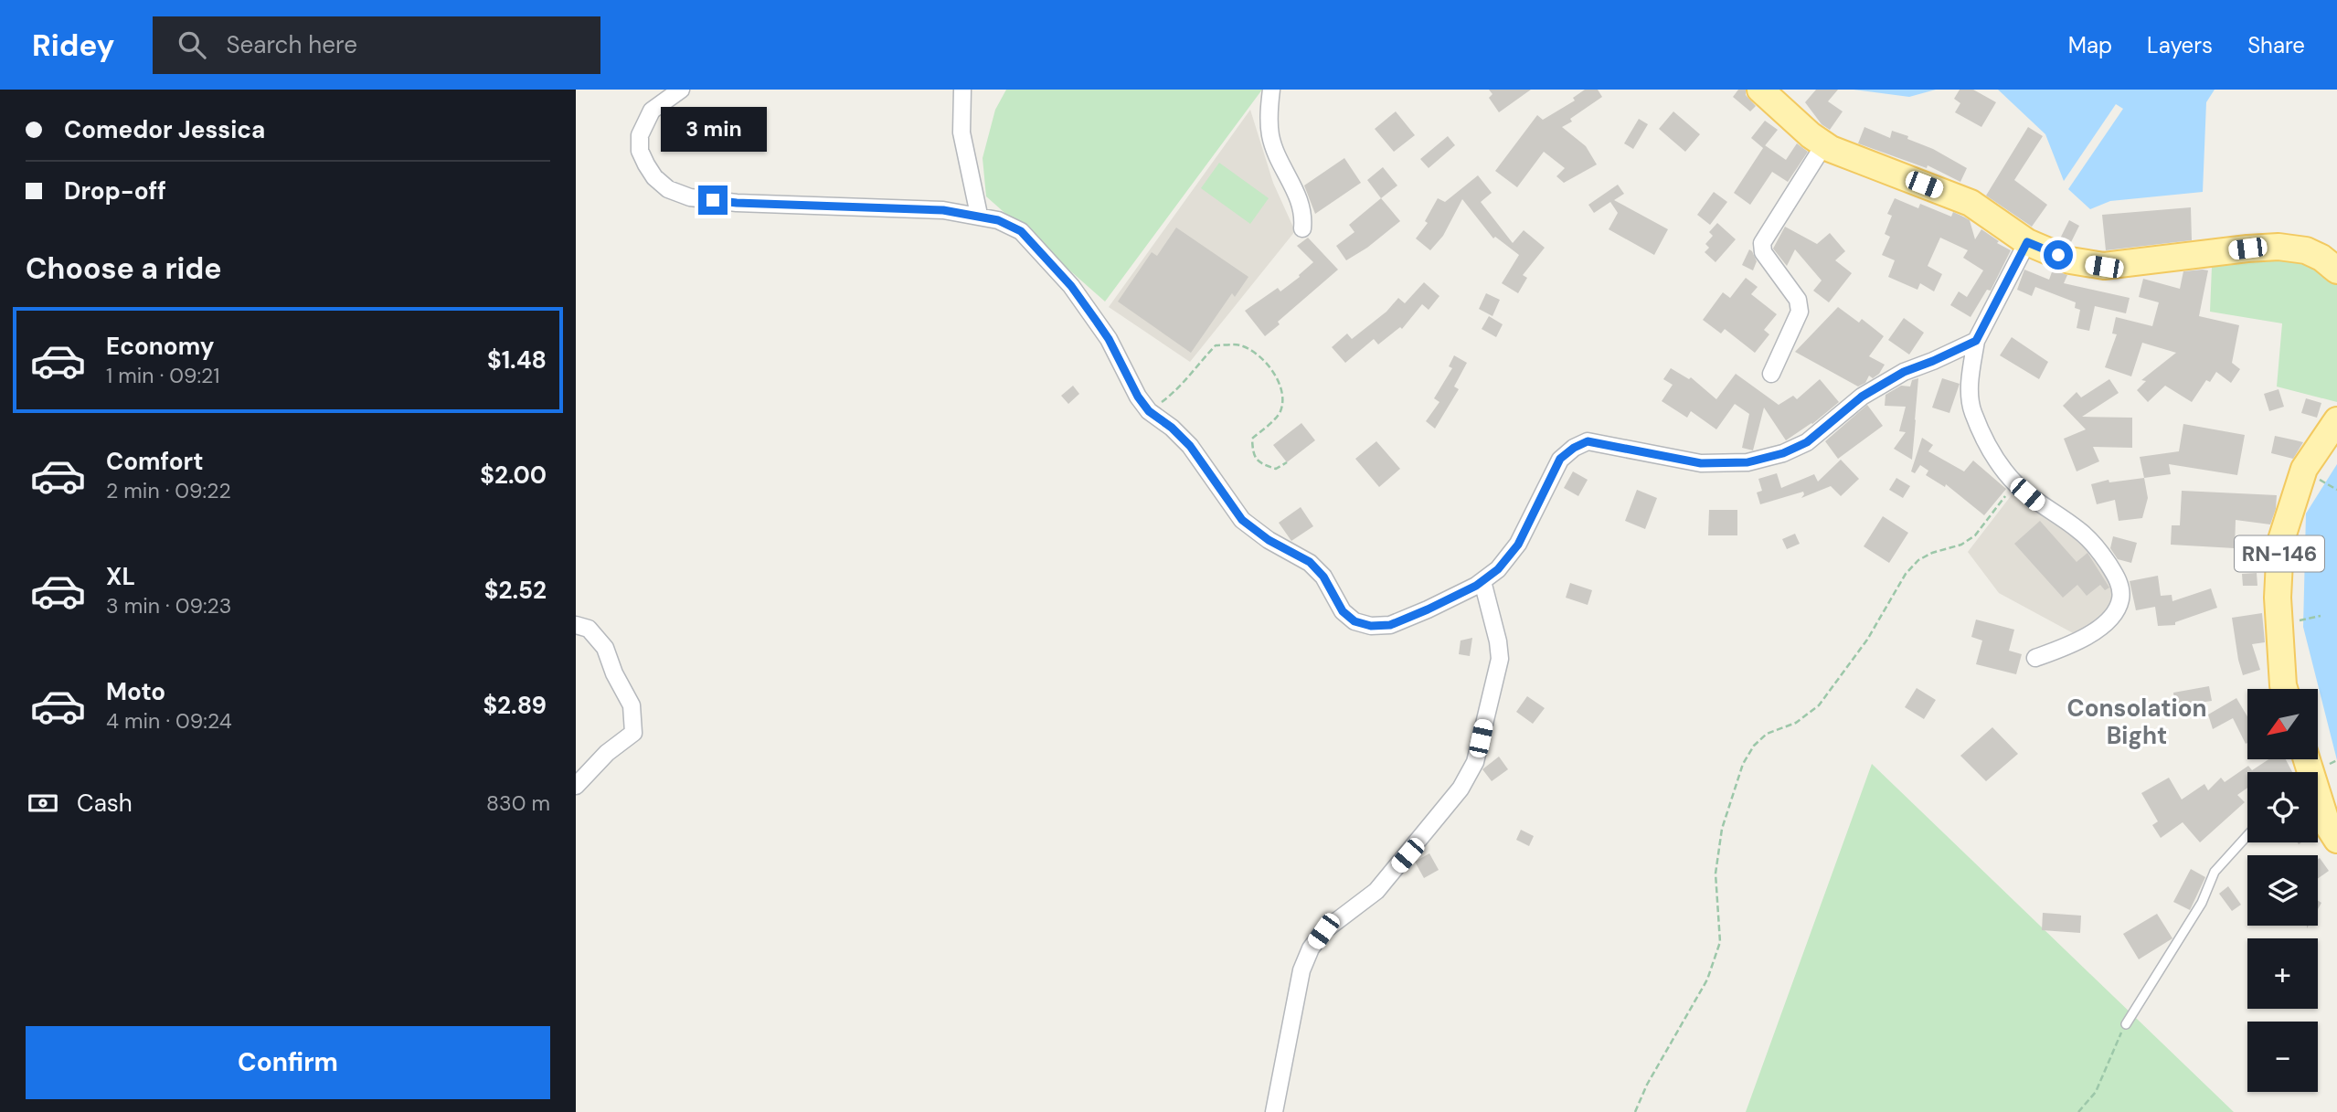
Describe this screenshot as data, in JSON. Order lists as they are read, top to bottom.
{
  "streets": {
    "main road": ["RN-146"]
  },
  "districts": ["Consolation Bight"],
  "north": "bottom left",
  "page": {
    "header": "Ridey",
    "search": "Search here",
    "nav": ["Map", "Layers", "Share"],
    "banner": ["Comedor Jessica", "Drop-off"],
    "bubble": "3 min",
    "heading": "Choose a ride",
    "list": [
      {
        "name": "Economy",
        "note": "1 min · 09:21",
        "value": "$1.48"
      },
      {
        "name": "Comfort",
        "note": "2 min · 09:22",
        "value": "$2.00"
      },
      {
        "name": "XL",
        "note": "3 min · 09:23",
        "value": "$2.52"
      },
      {
        "name": "Moto",
        "note": "4 min · 09:24",
        "value": "$2.89"
      }
    ],
    "map_buttons": ["+", "−"],
    "pay": ["Cash", "830 m"],
    "buttons": "Confirm"
  }
}
